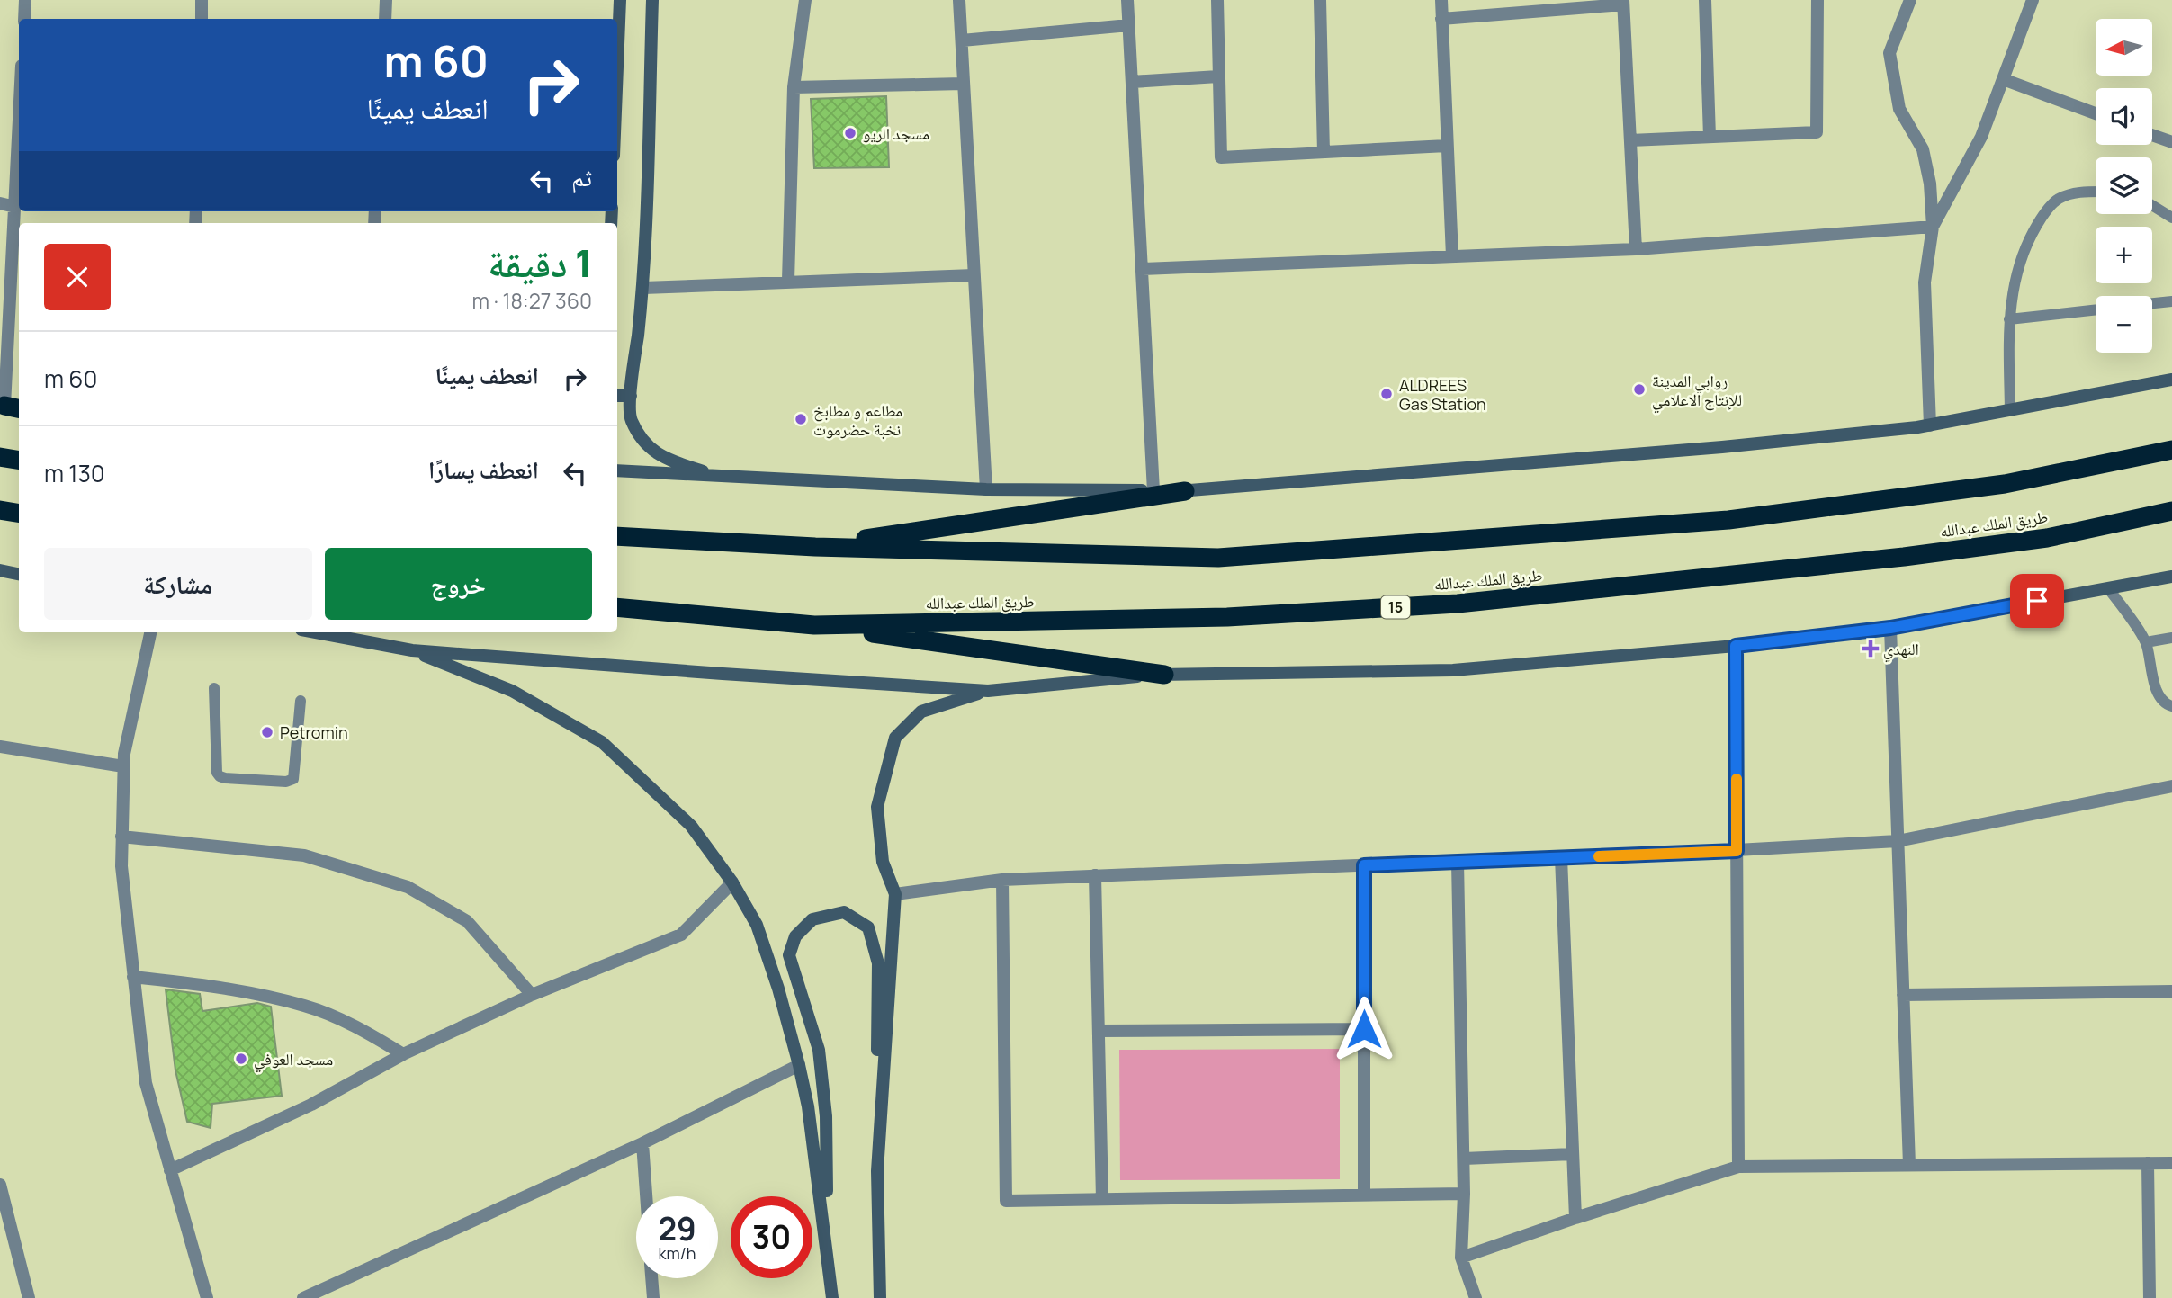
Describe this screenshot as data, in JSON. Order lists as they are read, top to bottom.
{
  "streets": {
    "highway": ["طريق الملك عبدالله", "15"]
  },
  "places": {
    "other": [
      "مسجد الريو",
      "روابي المدينة للإنتاج الاعلامي",
      "ALDREES Gas Station",
      "مطاعم و مطابخ نخبة حضرموت",
      "Petromin",
      "مسجد العوفي"
    ],
    "health": ["النهدي"]
  },
  "north": "left",
  "page": {
    "map_buttons": ["+", "−"],
    "turn": ["60 m", "انعطف يمينًا"],
    "then": "ثم",
    "heading": ["1 دقيقة", "360 m · 18:27"],
    "list": [
      {
        "name": "انعطف يمينًا",
        "value": "60 m"
      },
      {
        "name": "انعطف يسارًا",
        "value": "130 m"
      }
    ],
    "buttons": ["خروج", "مشاركة"],
    "speed": "29 km/h",
    "limit": "30"
  }
}
